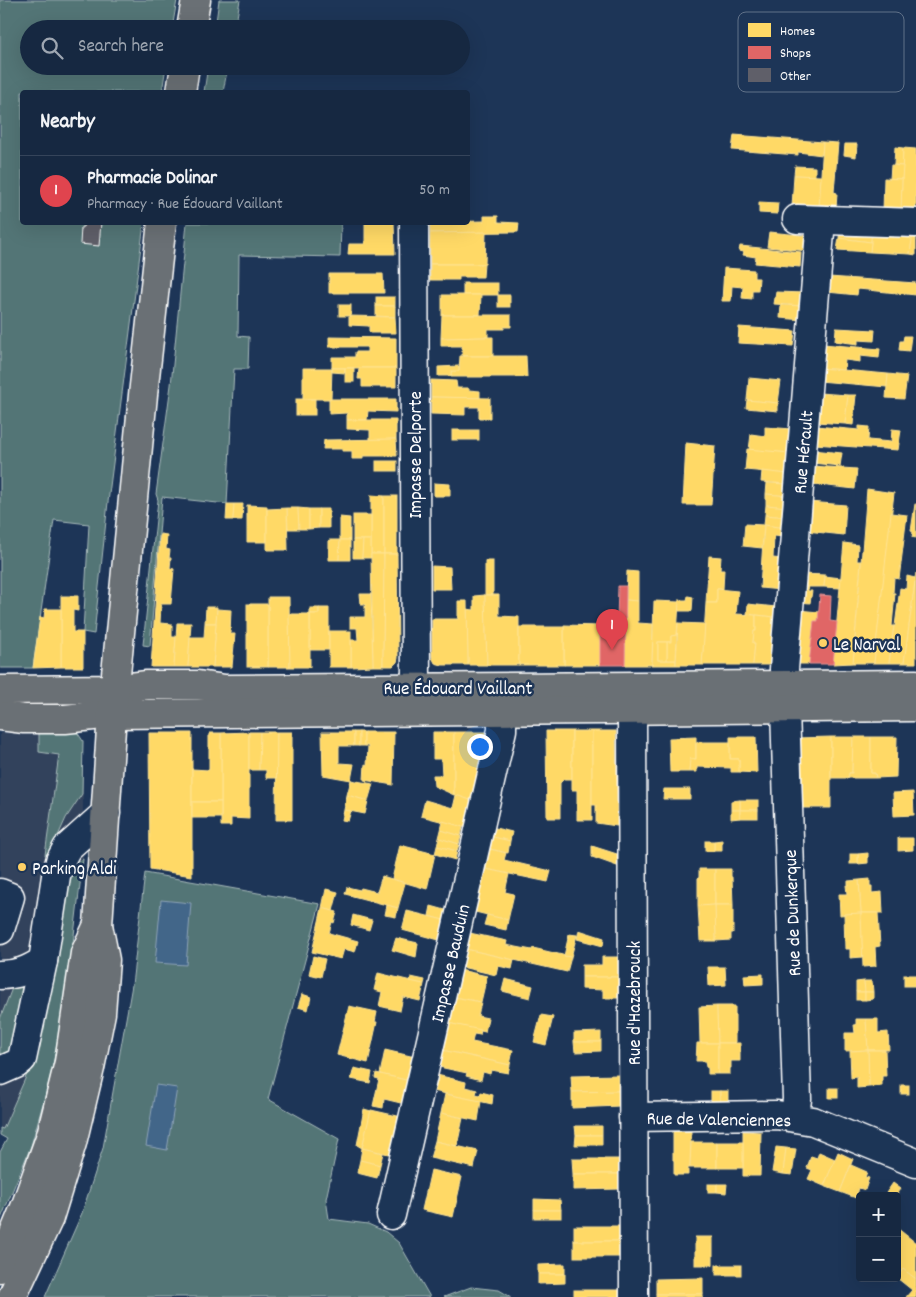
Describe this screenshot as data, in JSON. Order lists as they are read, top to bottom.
{
  "streets": {
    "main road": ["Rue Édouard Vaillant"],
    "street": [
      "Rue Hérault",
      "Impasse Delporte",
      "Rue de Dunkerque",
      "Impasse Bauduin",
      "Rue d'Hazebrouck",
      "Rue de Valenciennes"
    ]
  },
  "crossings": [
    ["Rue Hérault", "Rue Édouard Vaillant"],
    ["Rue Hérault", "Rue de Dunkerque"],
    ["Impasse Delporte", "Rue Édouard Vaillant"],
    ["Rue Édouard Vaillant", "Rue de Dunkerque"],
    ["Rue Édouard Vaillant", "Impasse Bauduin"],
    ["Rue Édouard Vaillant", "Rue d'Hazebrouck"],
    ["Rue de Dunkerque", "Rue de Valenciennes"],
    ["Rue d'Hazebrouck", "Rue de Valenciennes"]
  ],
  "places": ["Le Narval", "Parking Aldi"],
  "legend": ["Homes", "Shops", "Other"],
  "page": {
    "search": "Search here",
    "heading": "Nearby",
    "list": [
      {
        "mark": "1",
        "name": "Pharmacie Dolinar",
        "note": "Pharmacy · Rue Édouard Vaillant",
        "value": "50 m"
      }
    ],
    "pins": "1",
    "map_buttons": ["+", "−"]
  }
}
